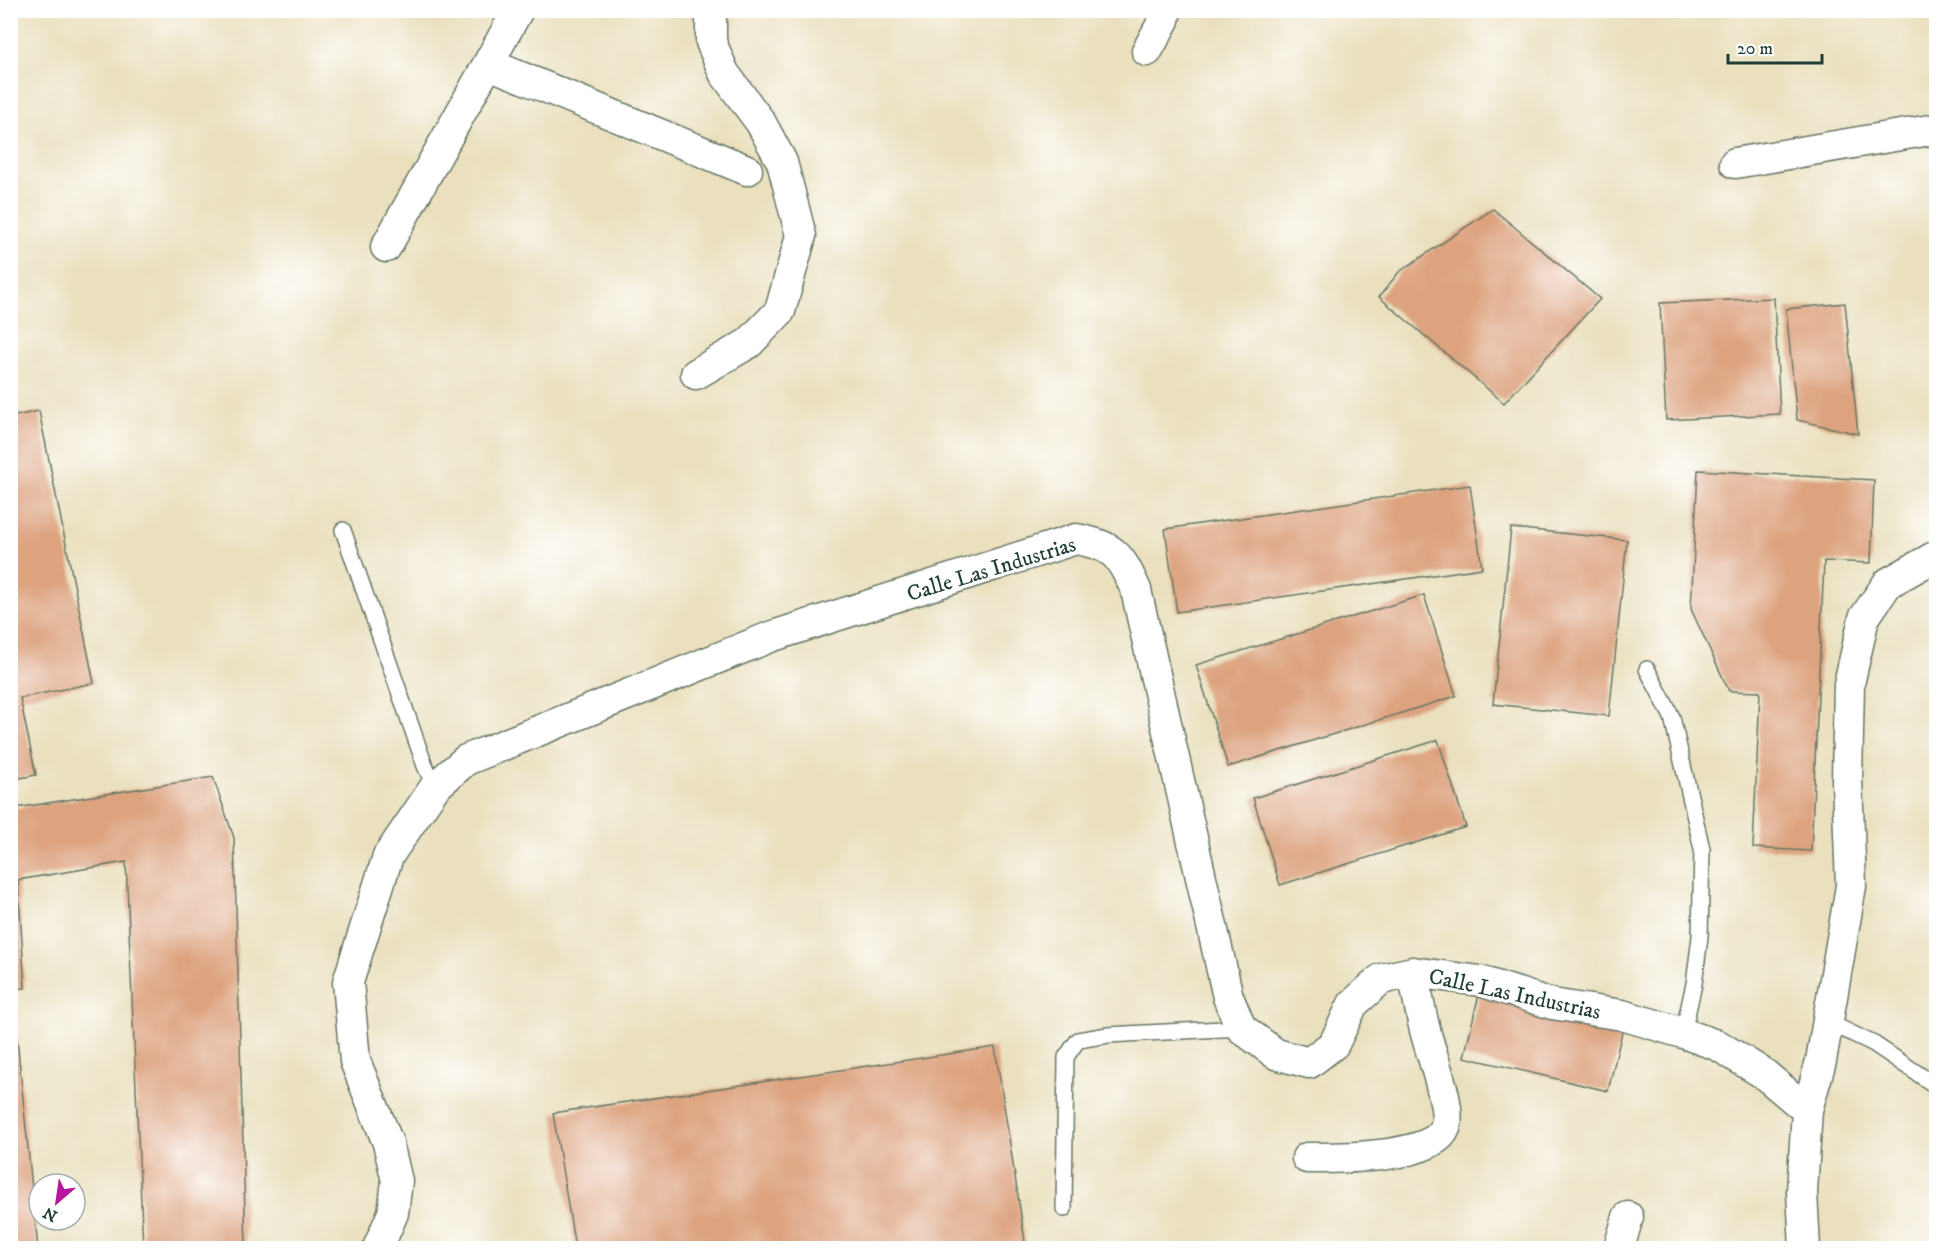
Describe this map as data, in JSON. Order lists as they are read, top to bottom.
{
  "streets": {
    "street": ["Calle Las Industrias"]
  },
  "scale_bar": "20 m",
  "north": "bottom left"
}
